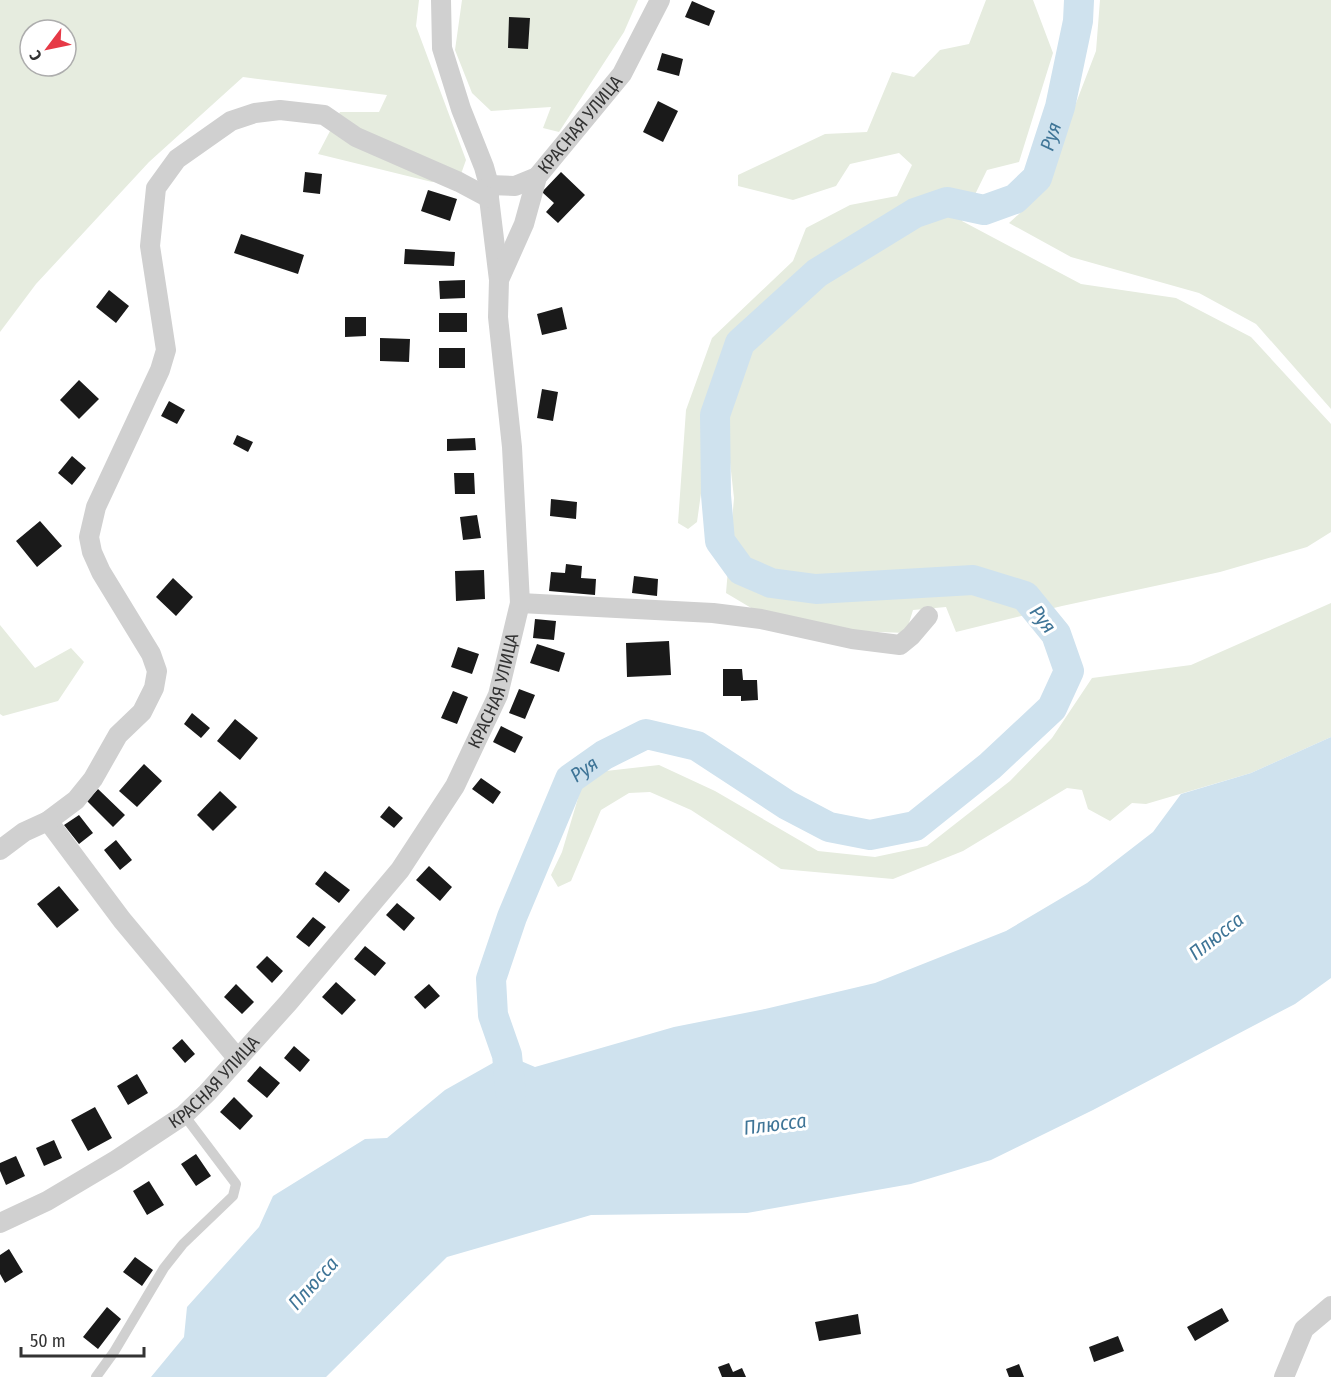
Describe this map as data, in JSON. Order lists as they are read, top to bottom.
{
  "streets": {
    "street": ["КРАСНАЯ УЛИЦА"]
  },
  "water": ["Руя", "Плюсса"],
  "scale_bar": "50 m",
  "north": "bottom left"
}
